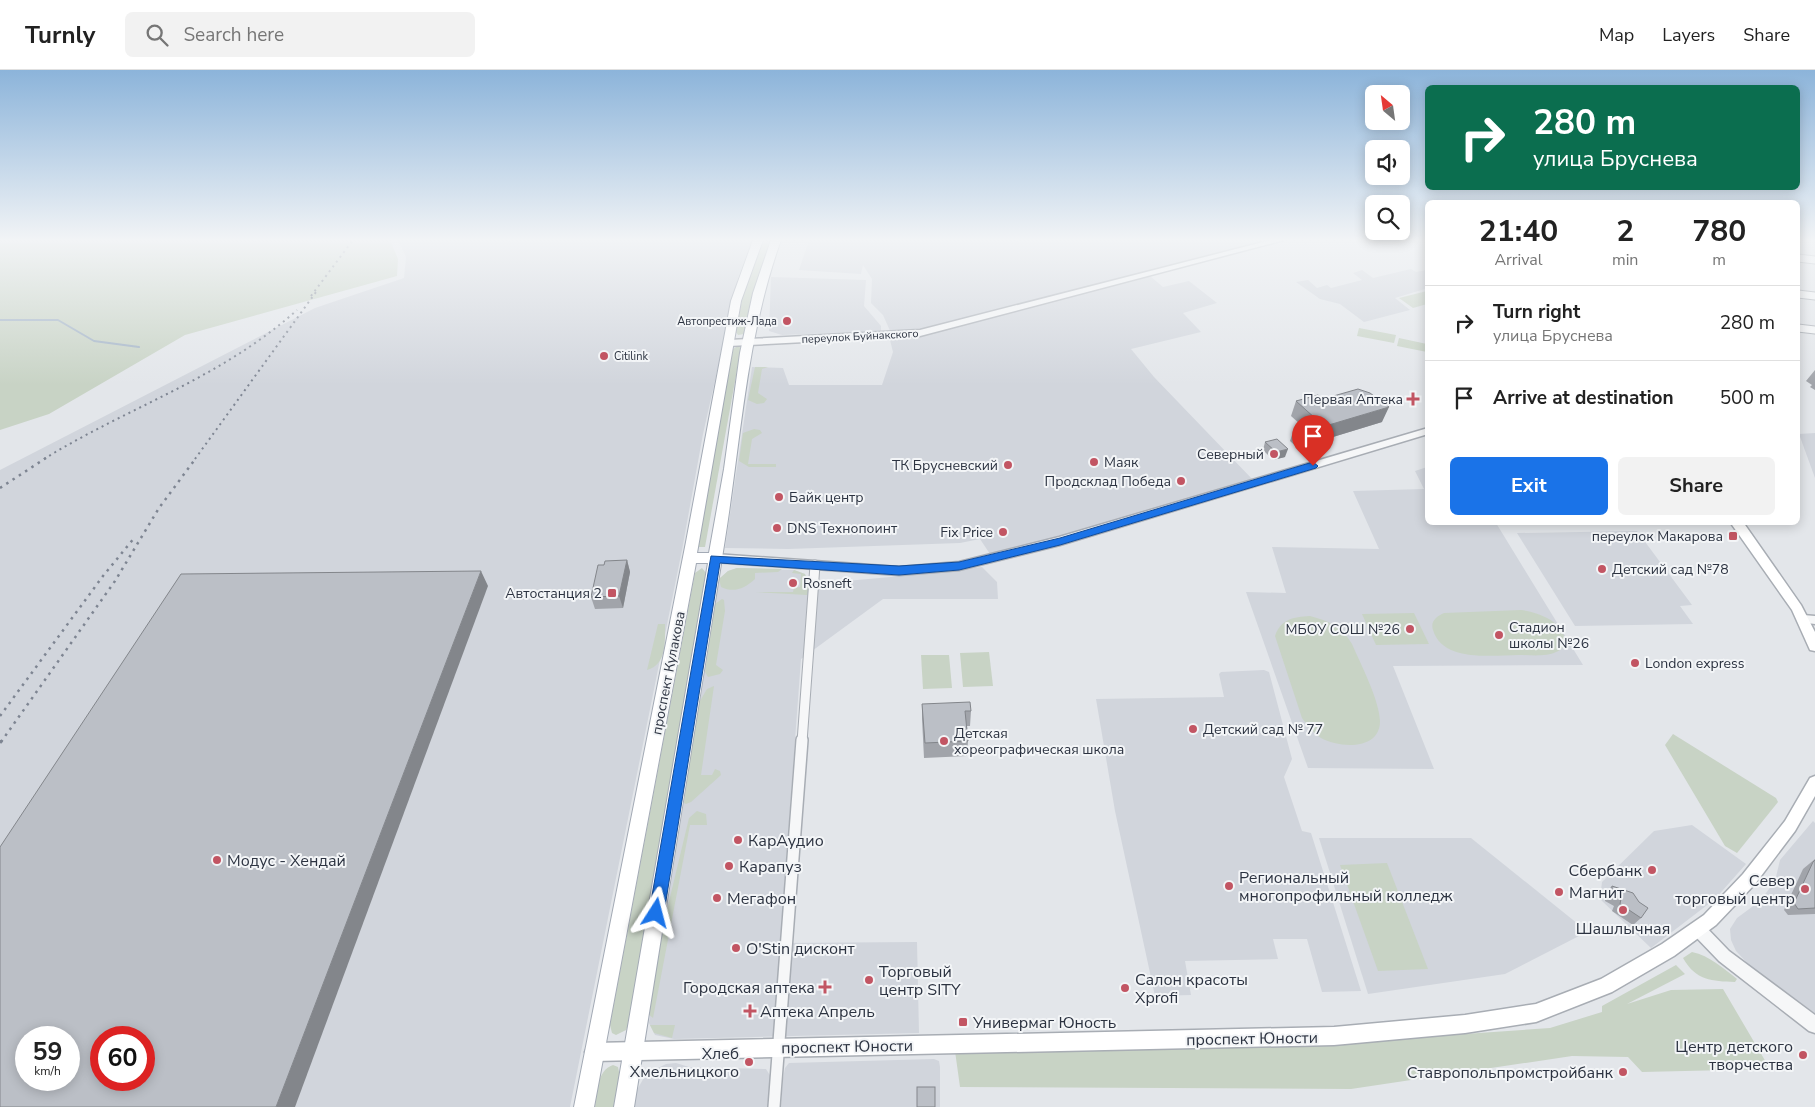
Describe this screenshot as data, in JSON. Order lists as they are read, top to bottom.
{
  "streets": {
    "main road": ["проспект Кулакова", "проспект Юности"],
    "street": ["переулок Буйнакского"]
  },
  "crossings": [
    ["переулок Буйнакского", "проспект Кулакова"],
    ["проспект Кулакова", "проспект Юности"]
  ],
  "places": {
    "other": [
      "Автопрестиж-Лада",
      "Citilink",
      "Северный",
      "Маяк",
      "ТК Брусневский",
      "Продсклад Победа",
      "Байк центр",
      "DNS Технопоинт",
      "Fix Price",
      "Детский сад №78",
      "Rosneft",
      "МБОУ СОШ №26",
      "Стадион школы №26",
      "London express",
      "Детский сад № 77",
      "Детская хореографическая школа",
      "КарАудио",
      "Модус - Хендай",
      "Карапуз",
      "Сбербанк",
      "Региональный многопрофильный колледж",
      "Север торговый центр",
      "Магнит",
      "Мегафон",
      "Шашлычная",
      "O'Stin дисконт",
      "Торговый центр SITY",
      "Салон красоты Xprofi",
      "Центр детского творчества",
      "Хлеб Хмельницкого",
      "Ставропольпромстройбанк"
    ],
    "health": ["Первая Аптека", "Городская аптека", "Аптека Апрель"],
    "transit": ["переулок Макарова", "Автостанция 2", "Универмаг Юность"]
  },
  "north": "top left",
  "page": {
    "header": "Turnly",
    "search": "Search here",
    "nav": ["Map", "Layers", "Share"],
    "turn": ["280 m", "улица Бруснева"],
    "eta": [
      "21:40",
      "Arrival",
      "2",
      "min",
      "780",
      "m"
    ],
    "list": [
      {
        "name": "Turn right",
        "note": "улица Бруснева",
        "value": "280 m"
      },
      {
        "name": "Arrive at destination",
        "value": "500 m"
      }
    ],
    "buttons": ["Exit", "Share"],
    "speed": "59 km/h",
    "limit": "60"
  }
}
